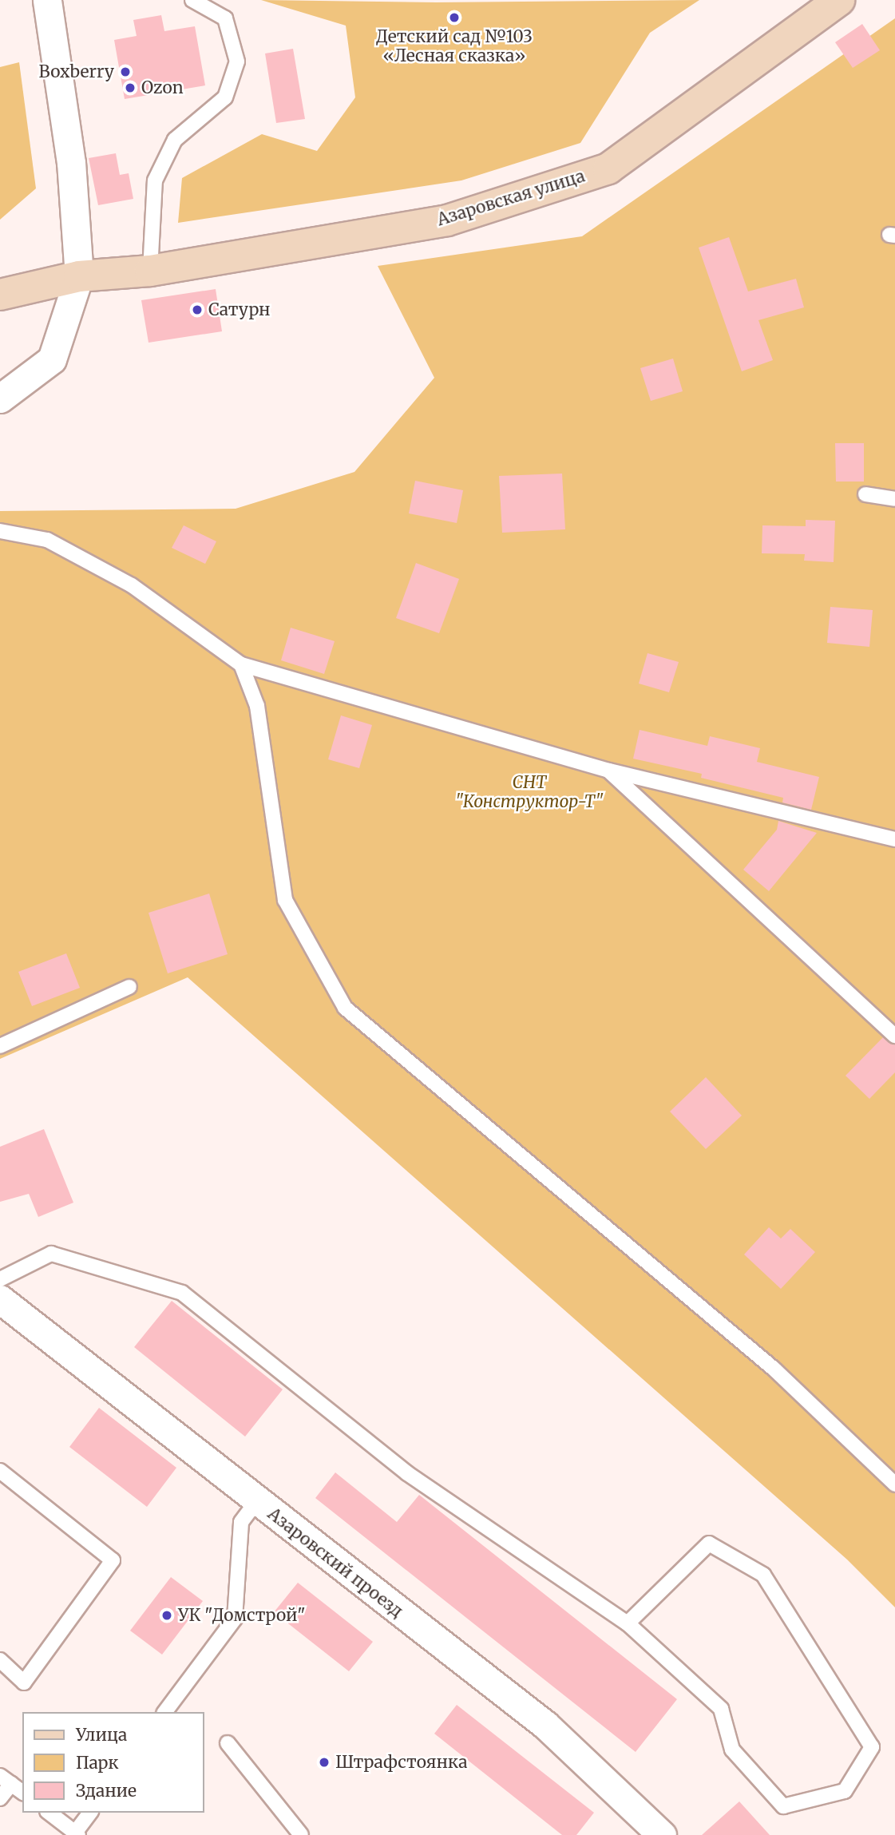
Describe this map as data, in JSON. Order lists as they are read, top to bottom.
{
  "streets": {
    "street": ["Азаровская улица", "Азаровский проезд"]
  },
  "parks": ["СНТ \"Конструктор-Т\""],
  "places": [
    "Детский сад №103 «Лесная сказка»",
    "Boxberry",
    "Ozon",
    "Сатурн",
    "УК \"Домстрой\"",
    "Штрафстоянка"
  ],
  "legend": ["Улица", "Парк", "Здание"]
}
